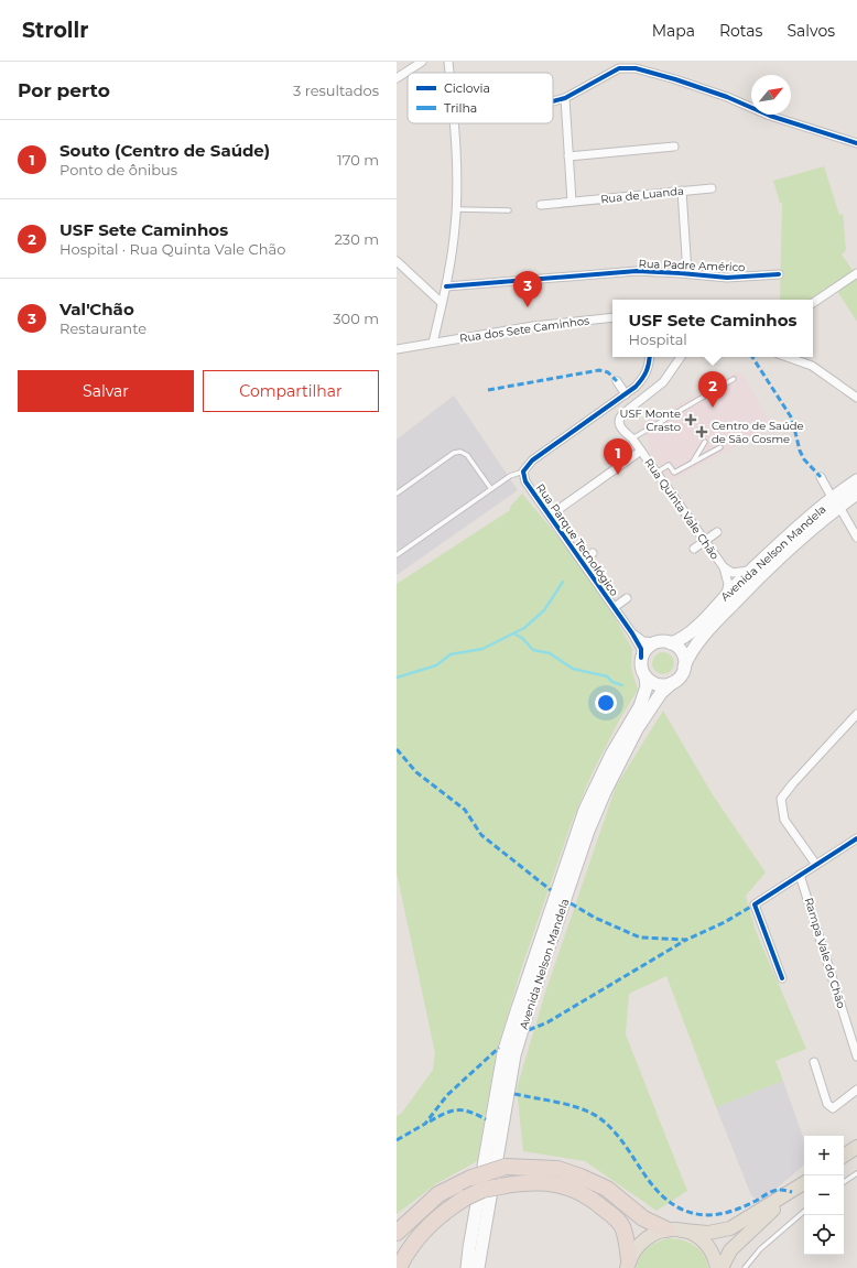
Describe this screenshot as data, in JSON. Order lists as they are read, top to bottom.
{
  "streets": {
    "main road": ["Avenida Nelson Mandela"],
    "street": [
      "Rua de Luanda",
      "Rua Padre Américo",
      "Rua dos Sete Caminhos",
      "Rua Quinta Vale Chão",
      "Rua Parque Tecnológico",
      "Rampa Vale do Chão"
    ]
  },
  "crossings": [
    ["Rua Quinta Vale Chão", "Avenida Nelson Mandela"],
    ["Rua Parque Tecnológico", "Avenida Nelson Mandela"]
  ],
  "places": {
    "health": ["USF Monte Crasto", "Centro de Saúde de São Cosme"]
  },
  "legend": ["Ciclovia", "Trilha"],
  "north": "top right",
  "page": {
    "header": "Strollr",
    "nav": ["Mapa", "Rotas", "Salvos"],
    "heading": ["Por perto", "3 resultados"],
    "list": [
      {
        "mark": "1",
        "name": "Souto (Centro de Saúde)",
        "note": "Ponto de ônibus",
        "value": "170 m"
      },
      {
        "mark": "2",
        "name": "USF Sete Caminhos",
        "note": "Hospital · Rua Quinta Vale Chão",
        "value": "230 m"
      },
      {
        "mark": "3",
        "name": "Val'Chão",
        "note": "Restaurante",
        "value": "300 m"
      }
    ],
    "pins": ["3", "2", "1"],
    "popup": ["USF Sete Caminhos", "Hospital"],
    "buttons": ["Salvar", "Compartilhar"],
    "map_buttons": ["+", "−"]
  }
}
